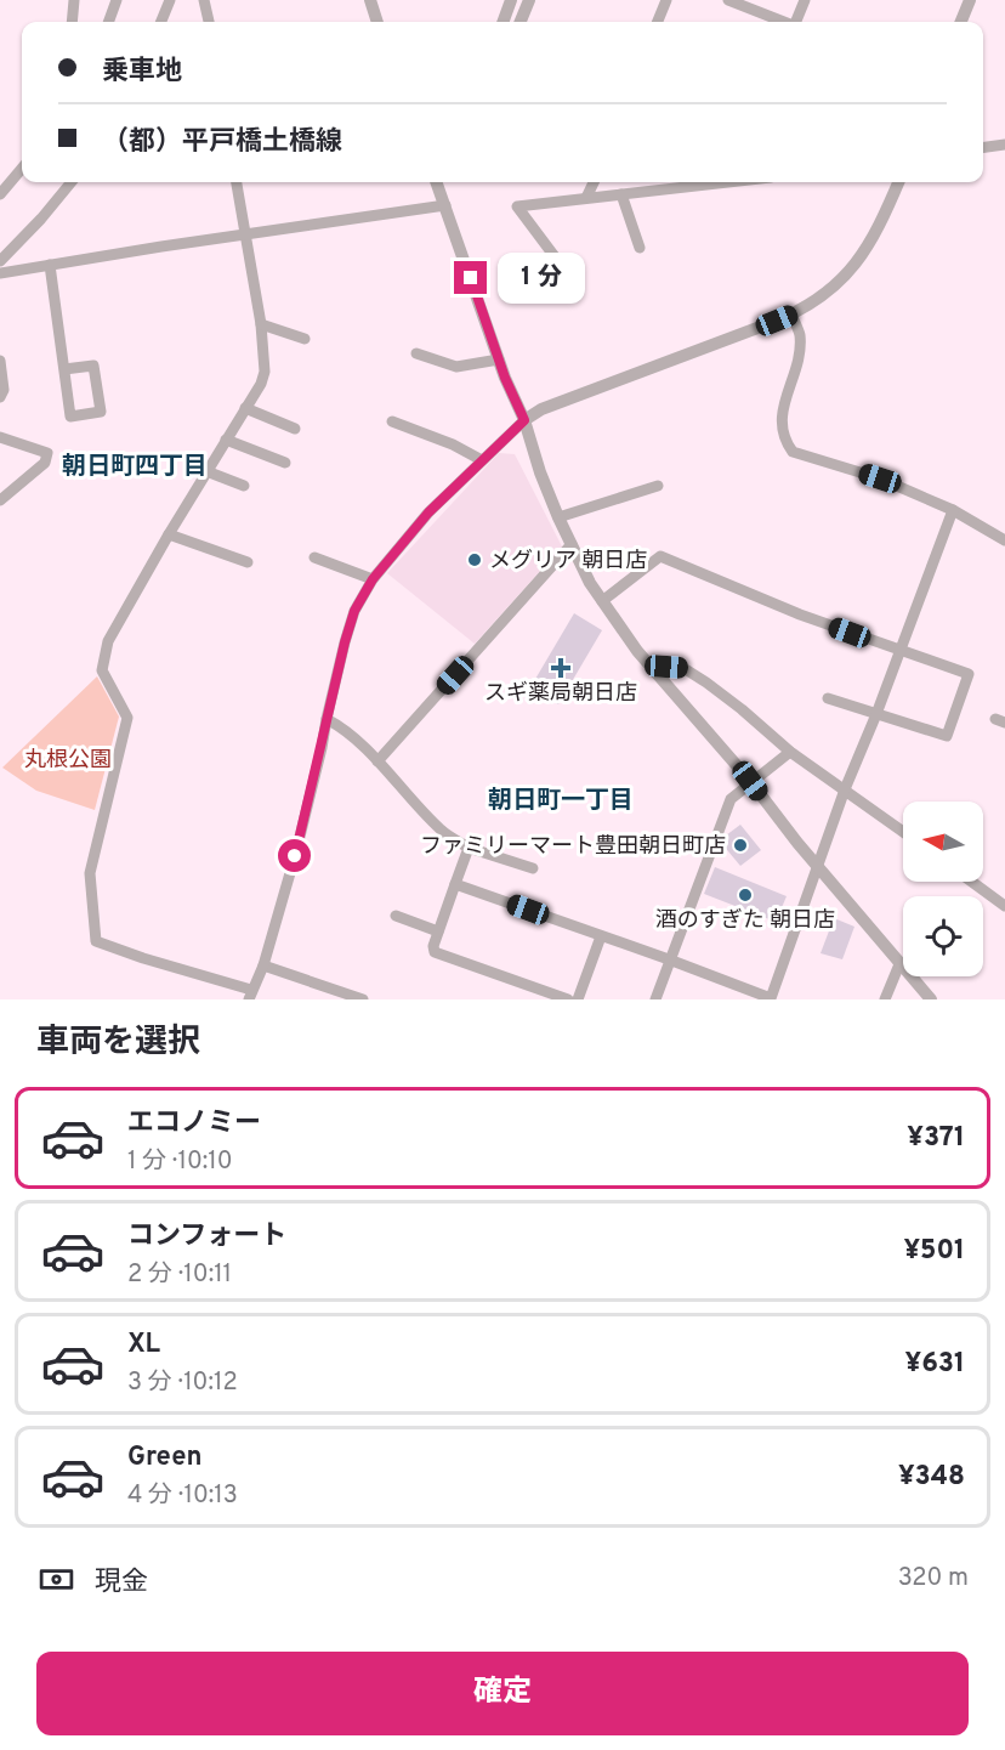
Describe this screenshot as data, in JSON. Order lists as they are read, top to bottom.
{
  "districts": ["朝日町四丁目", "朝日町一丁目"],
  "parks": ["丸根公園"],
  "places": {
    "other": ["メグリア 朝日店", "ファミリーマート豊田朝日町店", "酒のすぎた 朝日店"],
    "health": ["スギ薬局朝日店"]
  },
  "north": "left",
  "page": {
    "banner": ["乗車地", "（都）平戸橋土橋線"],
    "bubble": "1 分",
    "heading": "車両を選択",
    "list": [
      {
        "name": "エコノミー",
        "note": "1 分 · 10:10",
        "value": "¥371"
      },
      {
        "name": "コンフォート",
        "note": "2 分 · 10:11",
        "value": "¥501"
      },
      {
        "name": "XL",
        "note": "3 分 · 10:12",
        "value": "¥631"
      },
      {
        "name": "Green",
        "note": "4 分 · 10:13",
        "value": "¥348"
      }
    ],
    "pay": ["現金", "320 m"],
    "buttons": "確定"
  }
}
